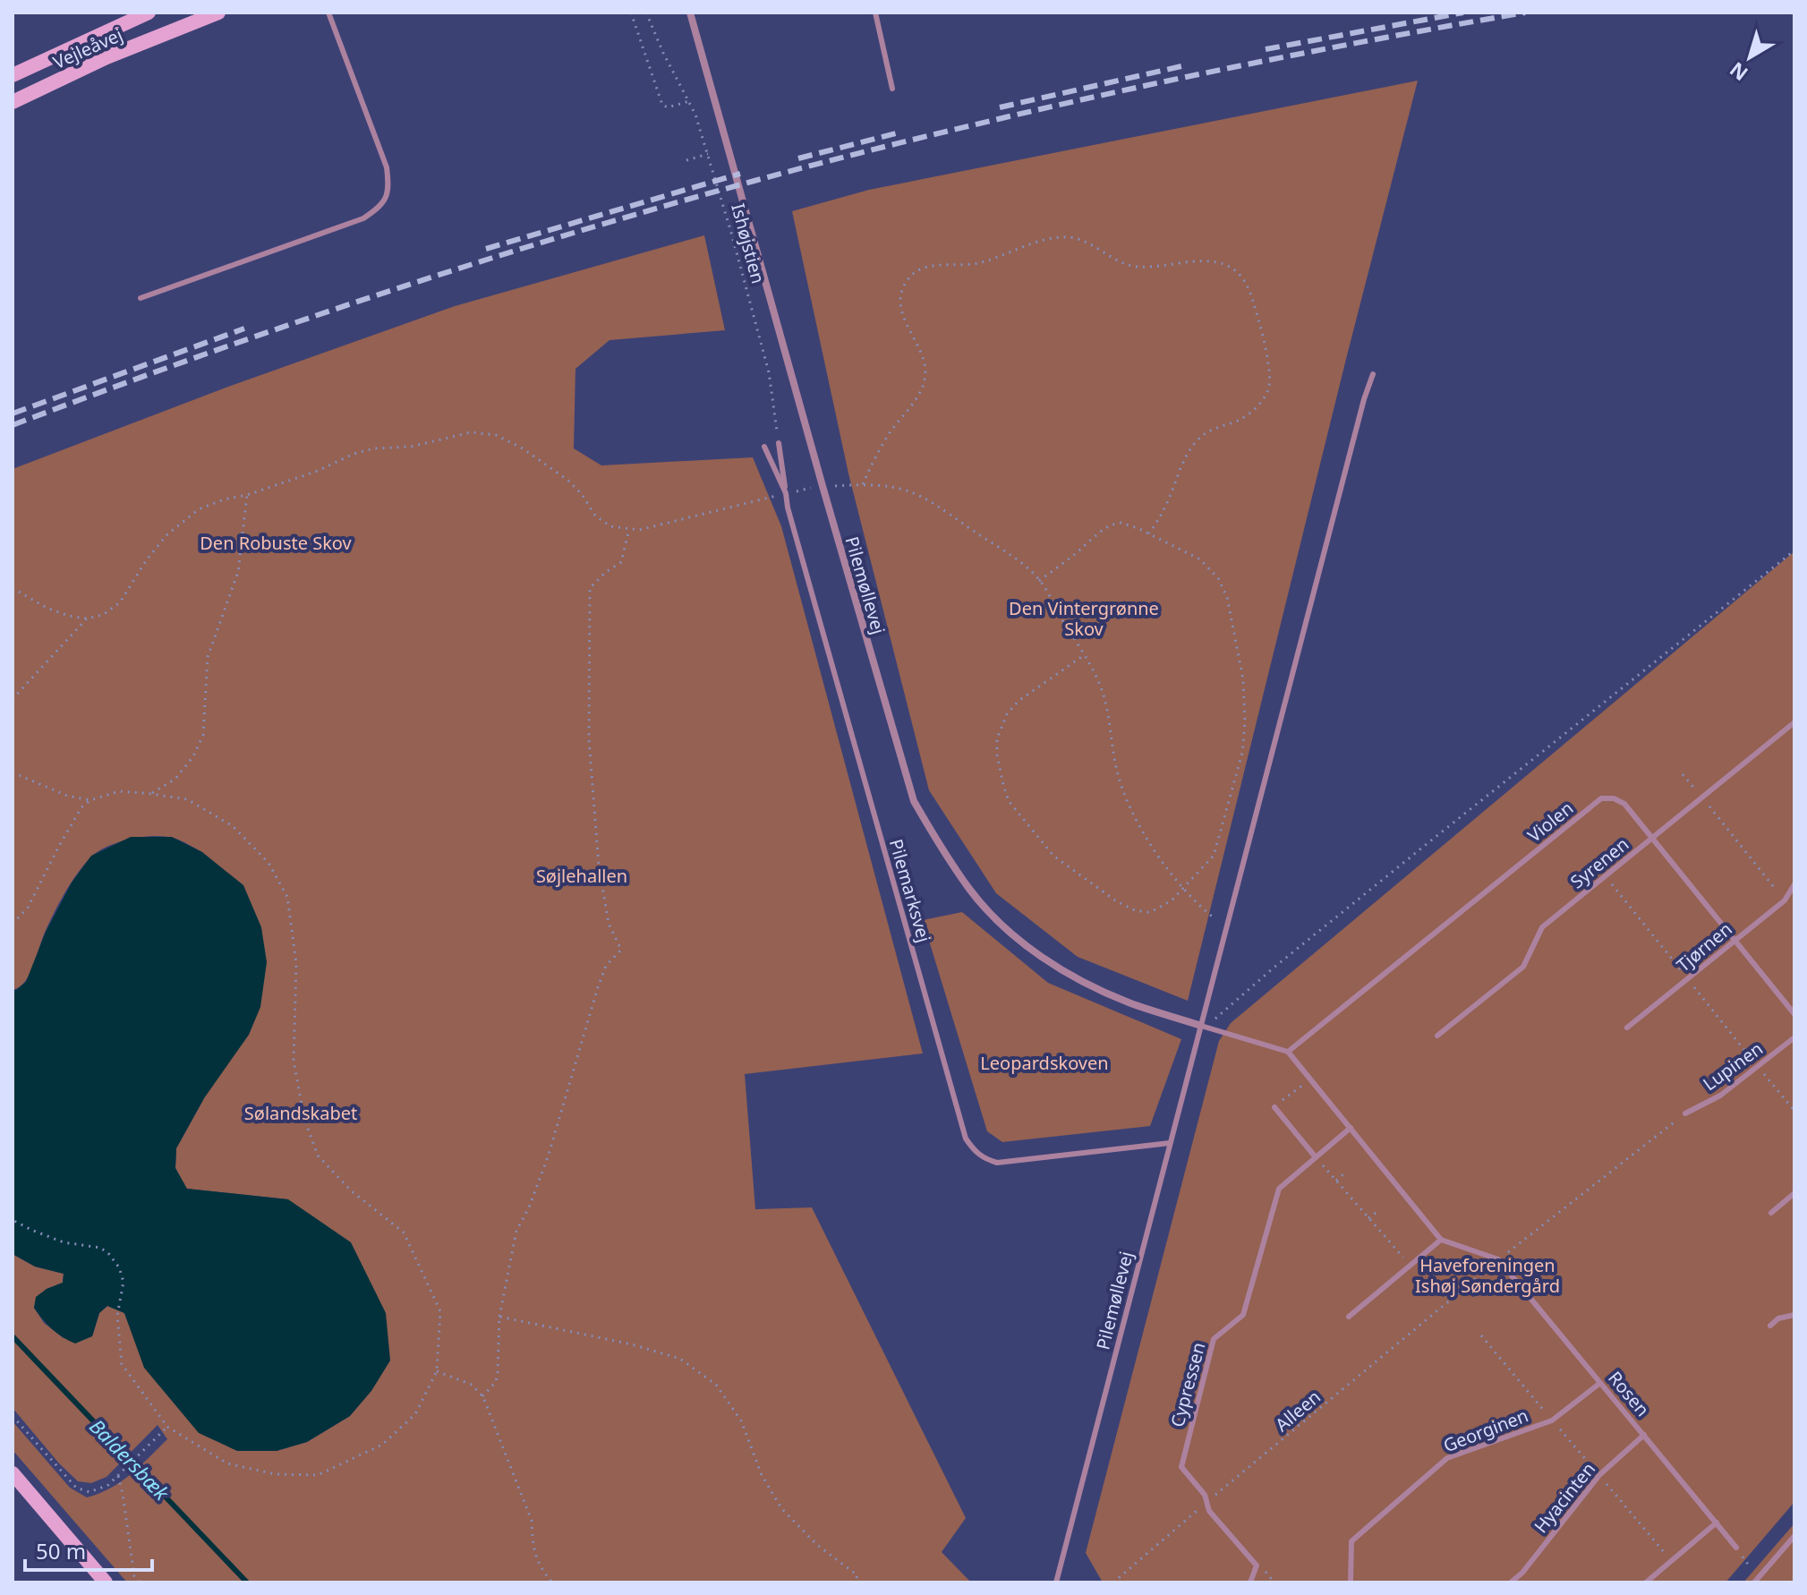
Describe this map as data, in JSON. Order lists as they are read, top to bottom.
{
  "streets": {
    "street": ["Vejleåvej", "Pilemøllevej"],
    "lane": [
      "Violen",
      "Syrenen",
      "Pilemarksvej",
      "Tjørnen",
      "Lupinen",
      "Cypressen",
      "Rosen",
      "Georginen",
      "Hyacinten"
    ],
    "path": ["Ishøjstien", "Alleen"]
  },
  "crossings": [
    ["Pilemøllevej", "Pilemarksvej"],
    ["Violen", "Syrenen"],
    ["Violen", "Tjørnen"],
    ["Cypressen", "Alleen"],
    ["Rosen", "Alleen"],
    ["Rosen", "Georginen"],
    ["Rosen", "Hyacinten"]
  ],
  "water": ["Baldersbæk"],
  "parks": [
    "Den Robuste Skov",
    "Den Vintergrønne Skov",
    "Søjlehallen",
    "Leopardskoven",
    "Sølandskabet",
    "Haveforeningen Ishøj Søndergård"
  ],
  "scale_bar": "50 m",
  "north": "bottom left"
}
